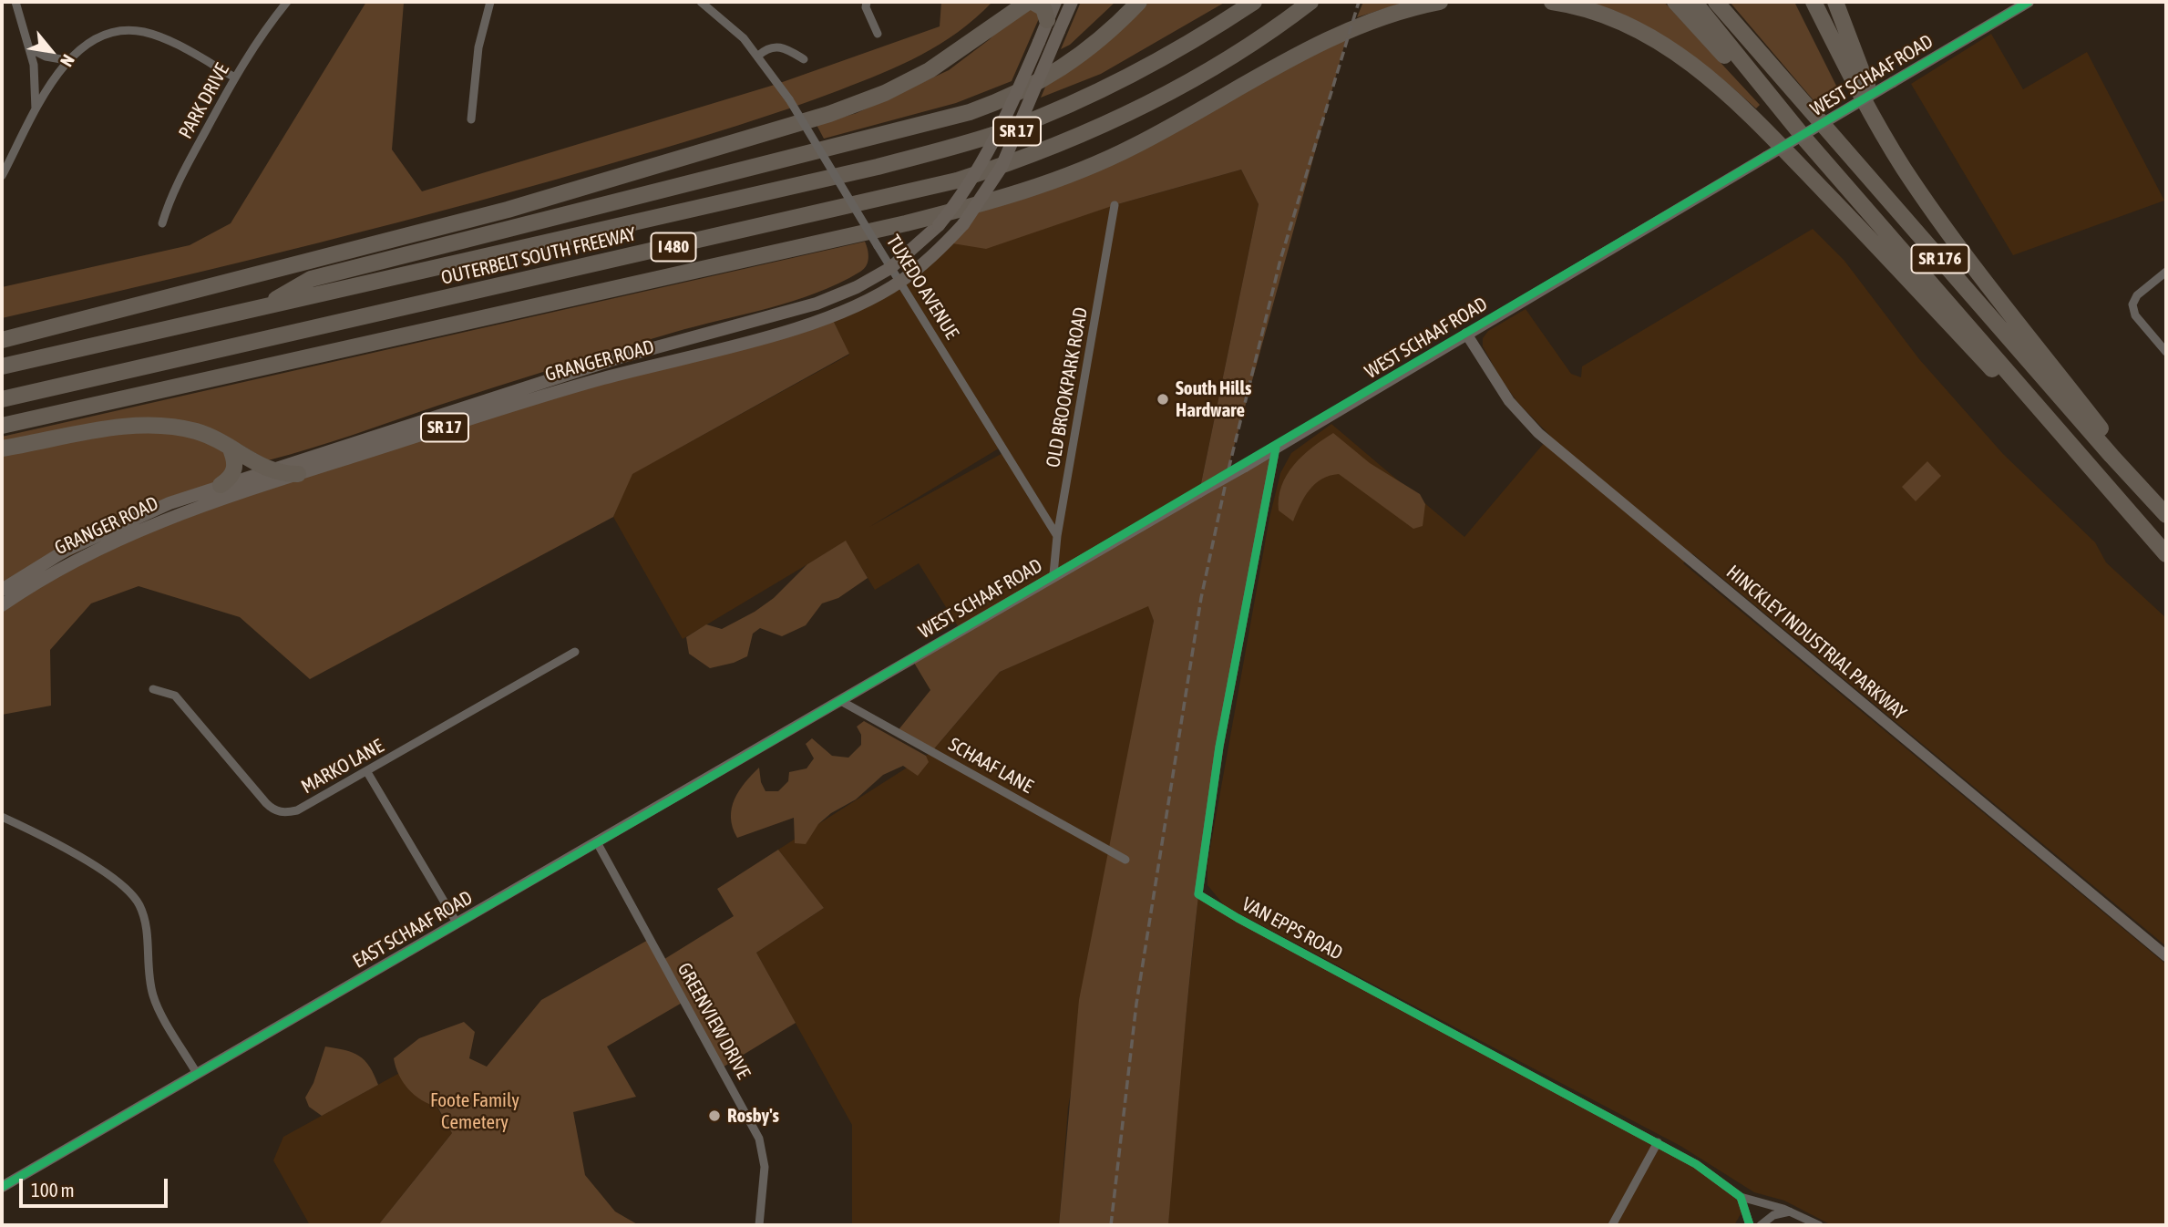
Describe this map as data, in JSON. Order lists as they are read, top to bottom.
{
  "streets": {
    "highway": ["I 480", "OUTERBELT SOUTH FREEWAY", "SR 176"],
    "main road": ["SR 17", "GRANGER ROAD"],
    "street": [
      "WEST SCHAAF ROAD",
      "PARK DRIVE",
      "TUXEDO AVENUE",
      "OLD BROOKPARK ROAD",
      "HINCKLEY INDUSTRIAL PARKWAY",
      "SCHAAF LANE",
      "MARKO LANE",
      "VAN EPPS ROAD",
      "EAST SCHAAF ROAD",
      "GREENVIEW DRIVE"
    ]
  },
  "crossings": [
    ["WEST SCHAAF ROAD", "OLD BROOKPARK ROAD"],
    ["WEST SCHAAF ROAD", "HINCKLEY INDUSTRIAL PARKWAY"],
    ["WEST SCHAAF ROAD", "SCHAAF LANE"],
    ["WEST SCHAAF ROAD", "VAN EPPS ROAD"],
    ["WEST SCHAAF ROAD", "EAST SCHAAF ROAD"],
    ["TUXEDO AVENUE", "GRANGER ROAD"],
    ["TUXEDO AVENUE", "OLD BROOKPARK ROAD"],
    ["SCHAAF LANE", "EAST SCHAAF ROAD"],
    ["EAST SCHAAF ROAD", "GREENVIEW DRIVE"]
  ],
  "parks": ["Foote Family Cemetery"],
  "places": ["South Hills Hardware", "Rosby's"],
  "scale_bar": "100 m",
  "north": "bottom right"
}
